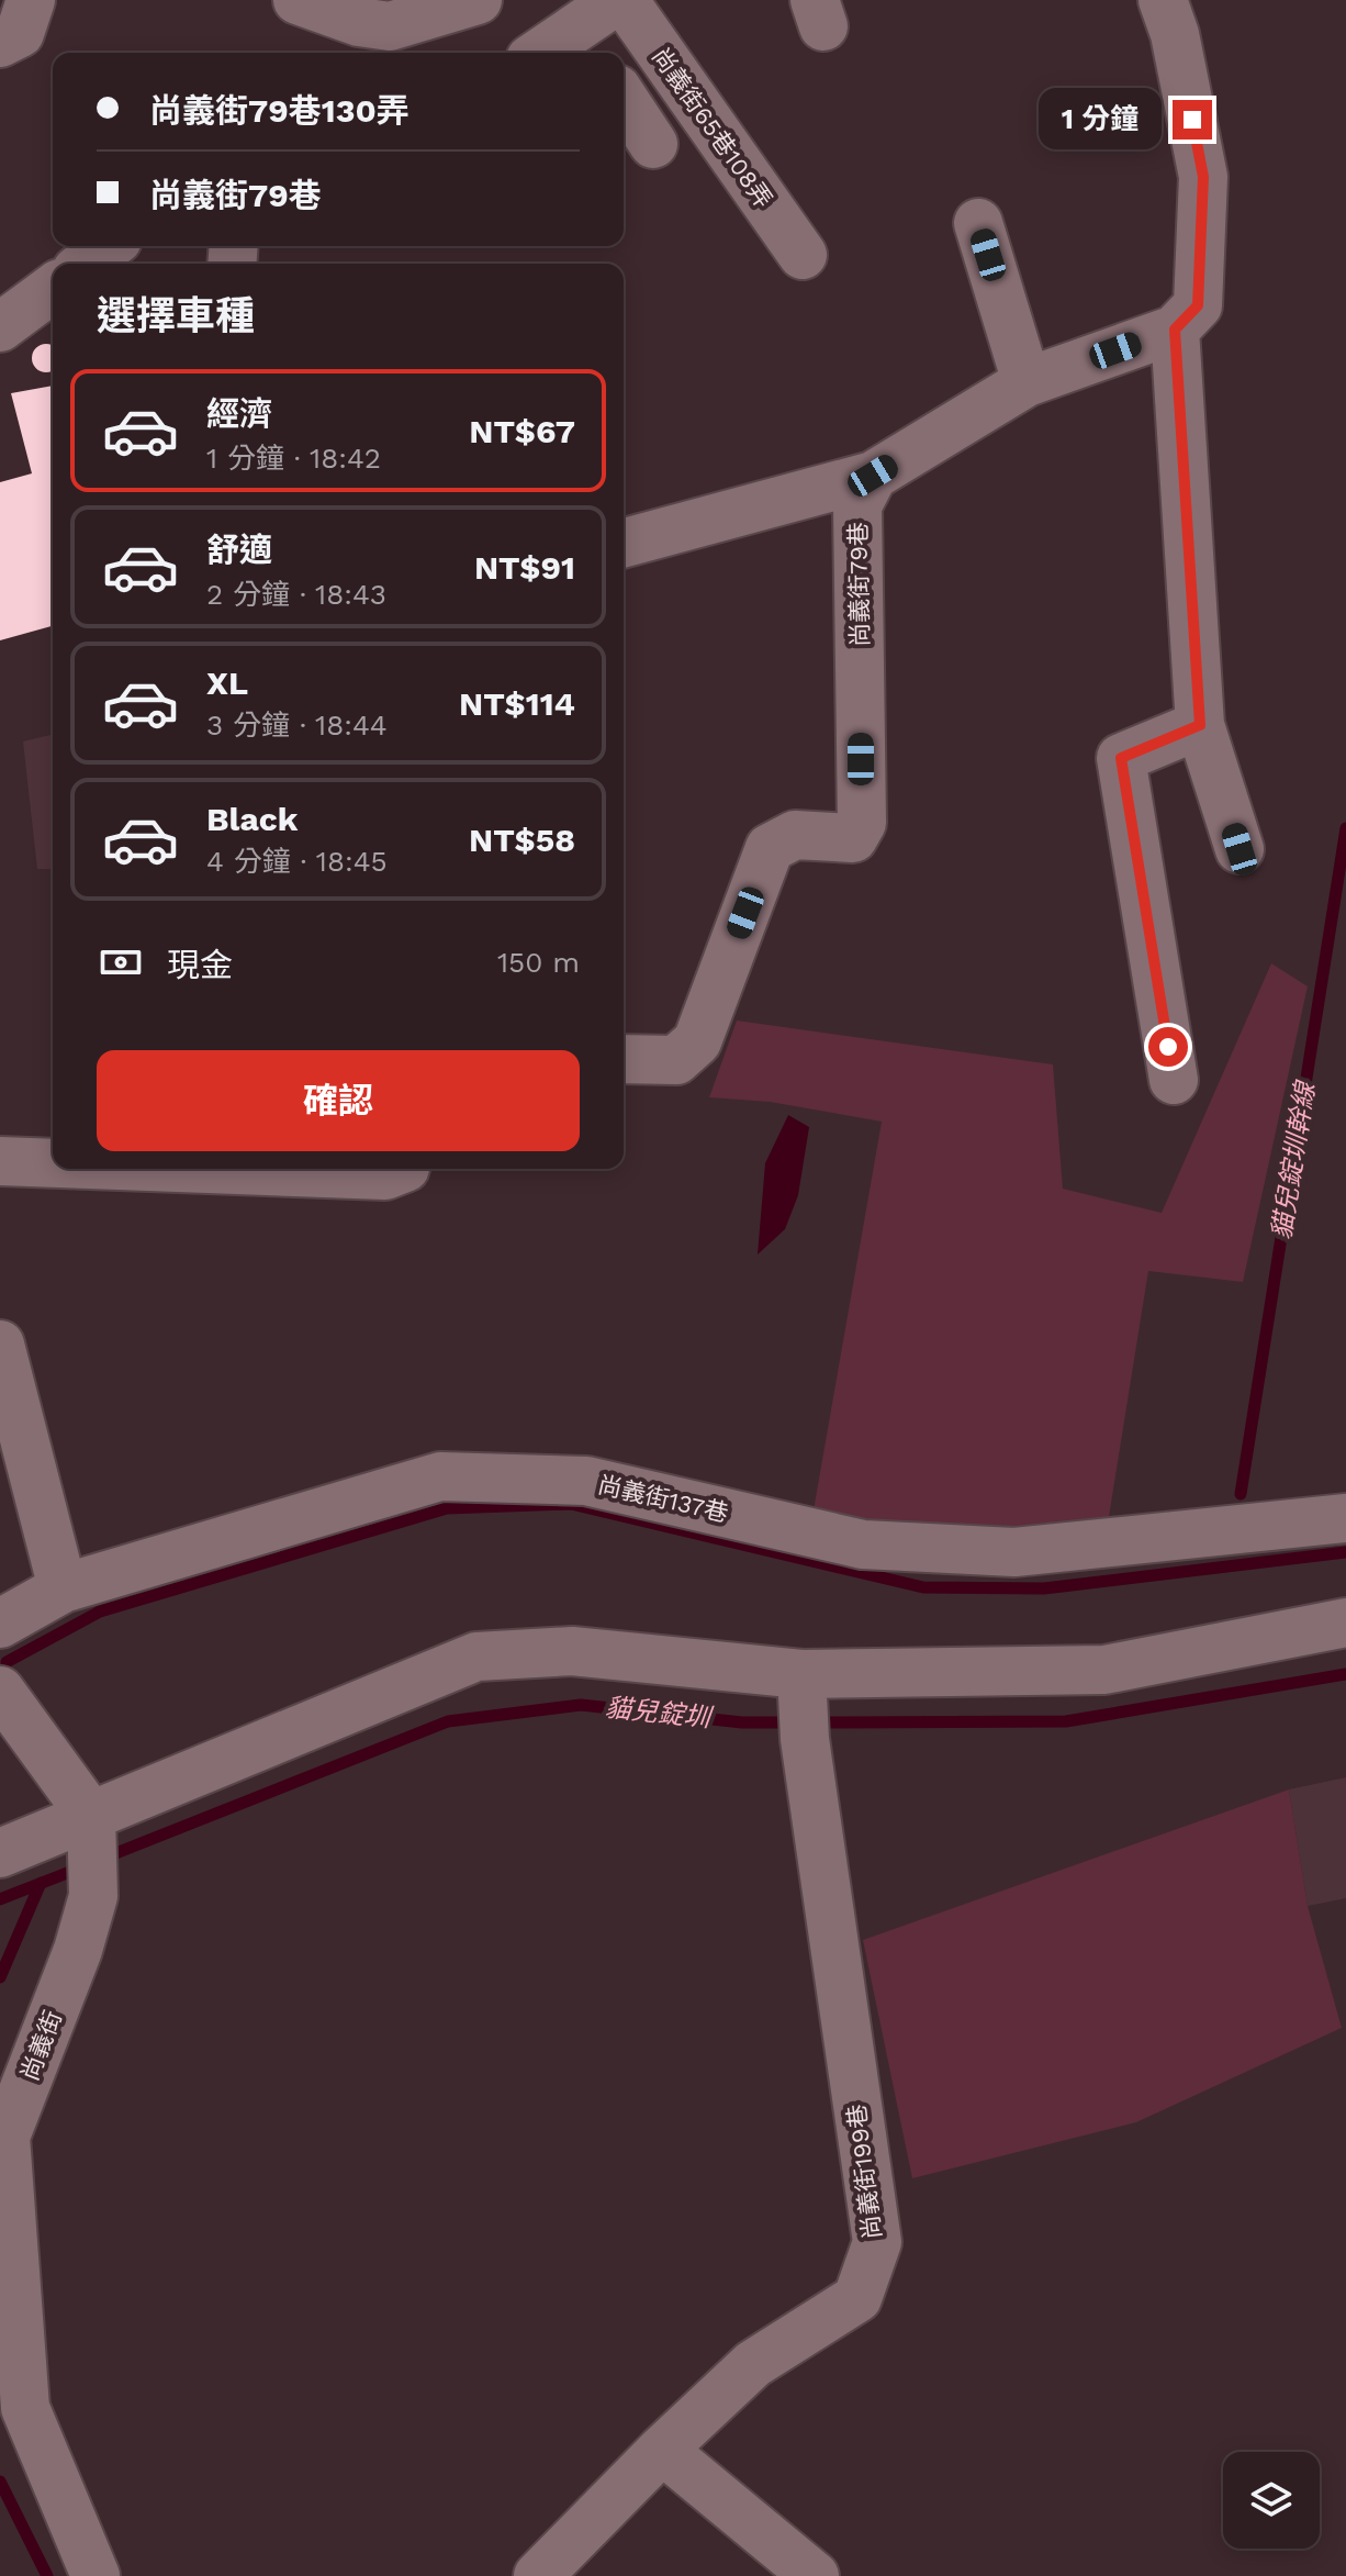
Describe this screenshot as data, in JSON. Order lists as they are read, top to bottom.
{
  "streets": {
    "street": [
      "尚義街65巷108弄",
      "尚義街79巷",
      "尚義街137巷",
      "尚義街",
      "尚義街199巷"
    ]
  },
  "water": ["貓兒錠圳幹線", "貓兒錠圳"],
  "page": {
    "banner": ["尚義街79巷130弄", "尚義街79巷"],
    "bubble": "1 分鐘",
    "heading": "選擇車種",
    "list": [
      {
        "name": "經濟",
        "note": "1 分鐘 · 18:42",
        "value": "NT$67"
      },
      {
        "name": "舒適",
        "note": "2 分鐘 · 18:43",
        "value": "NT$91"
      },
      {
        "name": "XL",
        "note": "3 分鐘 · 18:44",
        "value": "NT$114"
      },
      {
        "name": "Black",
        "note": "4 分鐘 · 18:45",
        "value": "NT$58"
      }
    ],
    "pay": ["現金", "150 m"],
    "buttons": "確認"
  }
}
